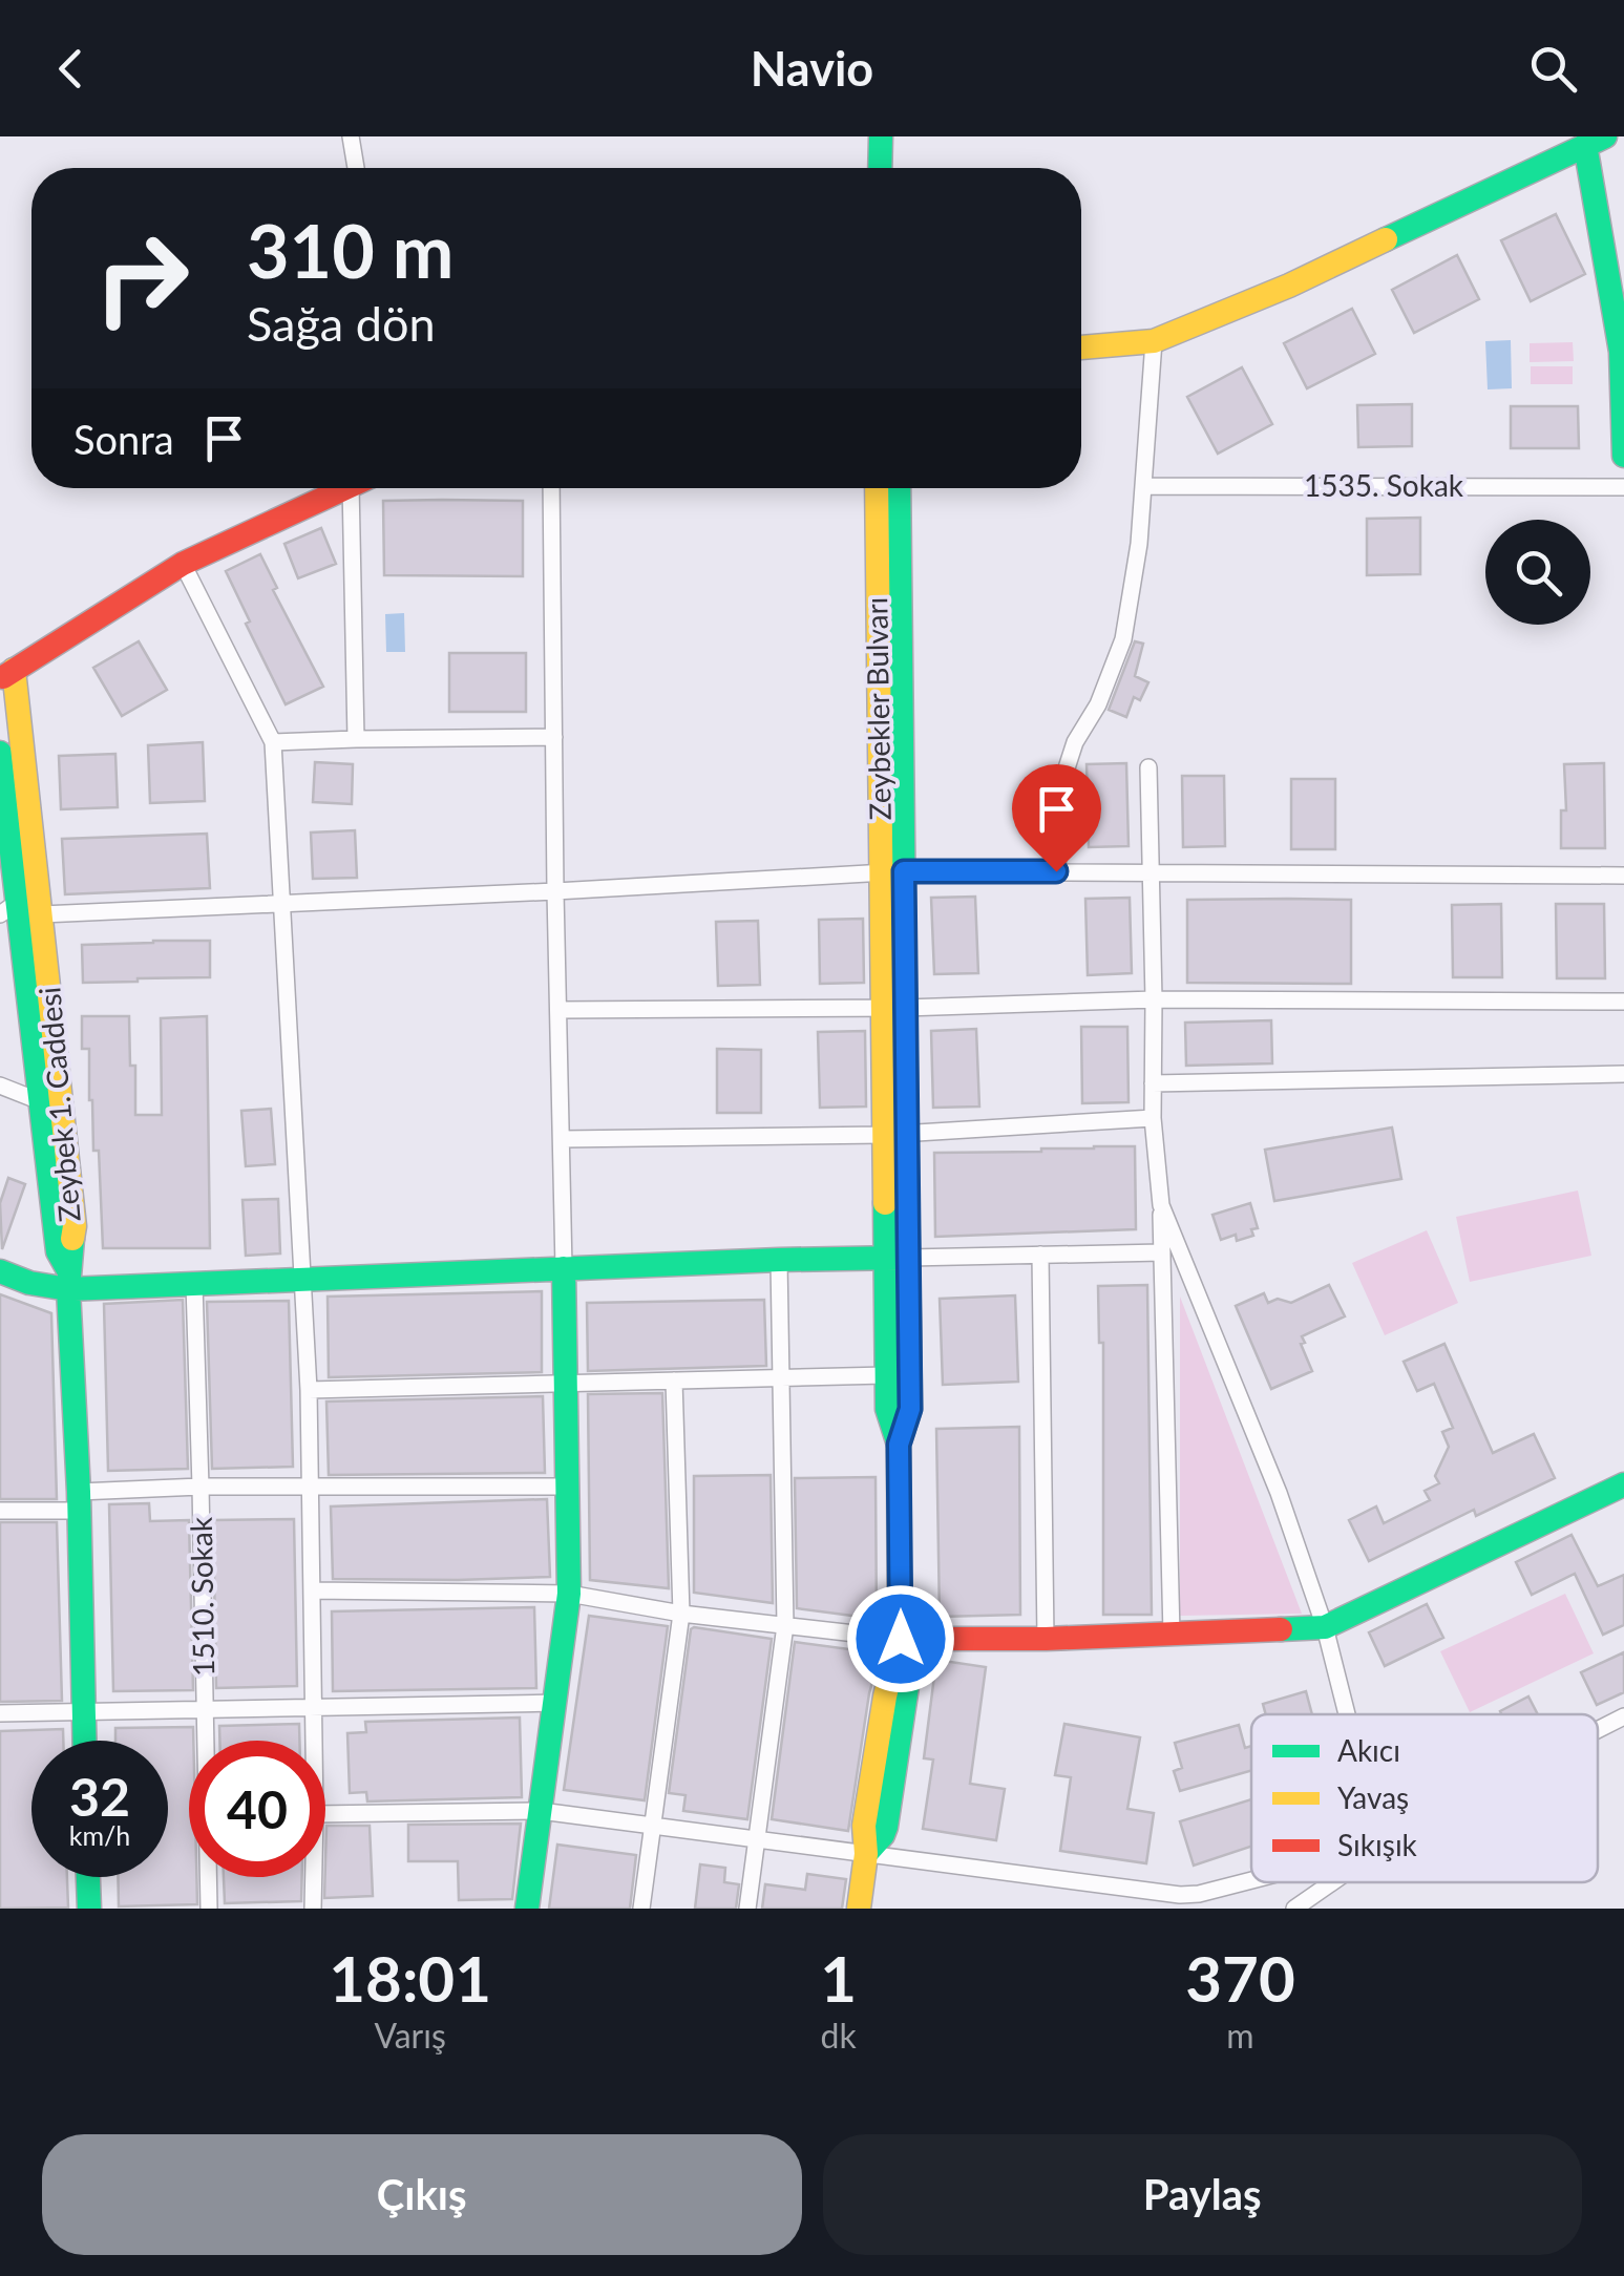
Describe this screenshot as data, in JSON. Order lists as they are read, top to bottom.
{
  "streets": {
    "street": [
      "1535. Sokak",
      "Zeybekler Bulvarı",
      "Zeybek 1. Caddesi",
      "1510. Sokak"
    ]
  },
  "legend": ["Akıcı", "Yavaş", "Sıkışık"],
  "page": {
    "header": "Navio",
    "turn": ["310 m", "Sağa dön"],
    "then": "Sonra",
    "speed": "32 km/h",
    "limit": "40",
    "eta": [
      "18:01",
      "Varış",
      "1",
      "dk",
      "370",
      "m"
    ],
    "buttons": ["Çıkış", "Paylaş"]
  }
}
